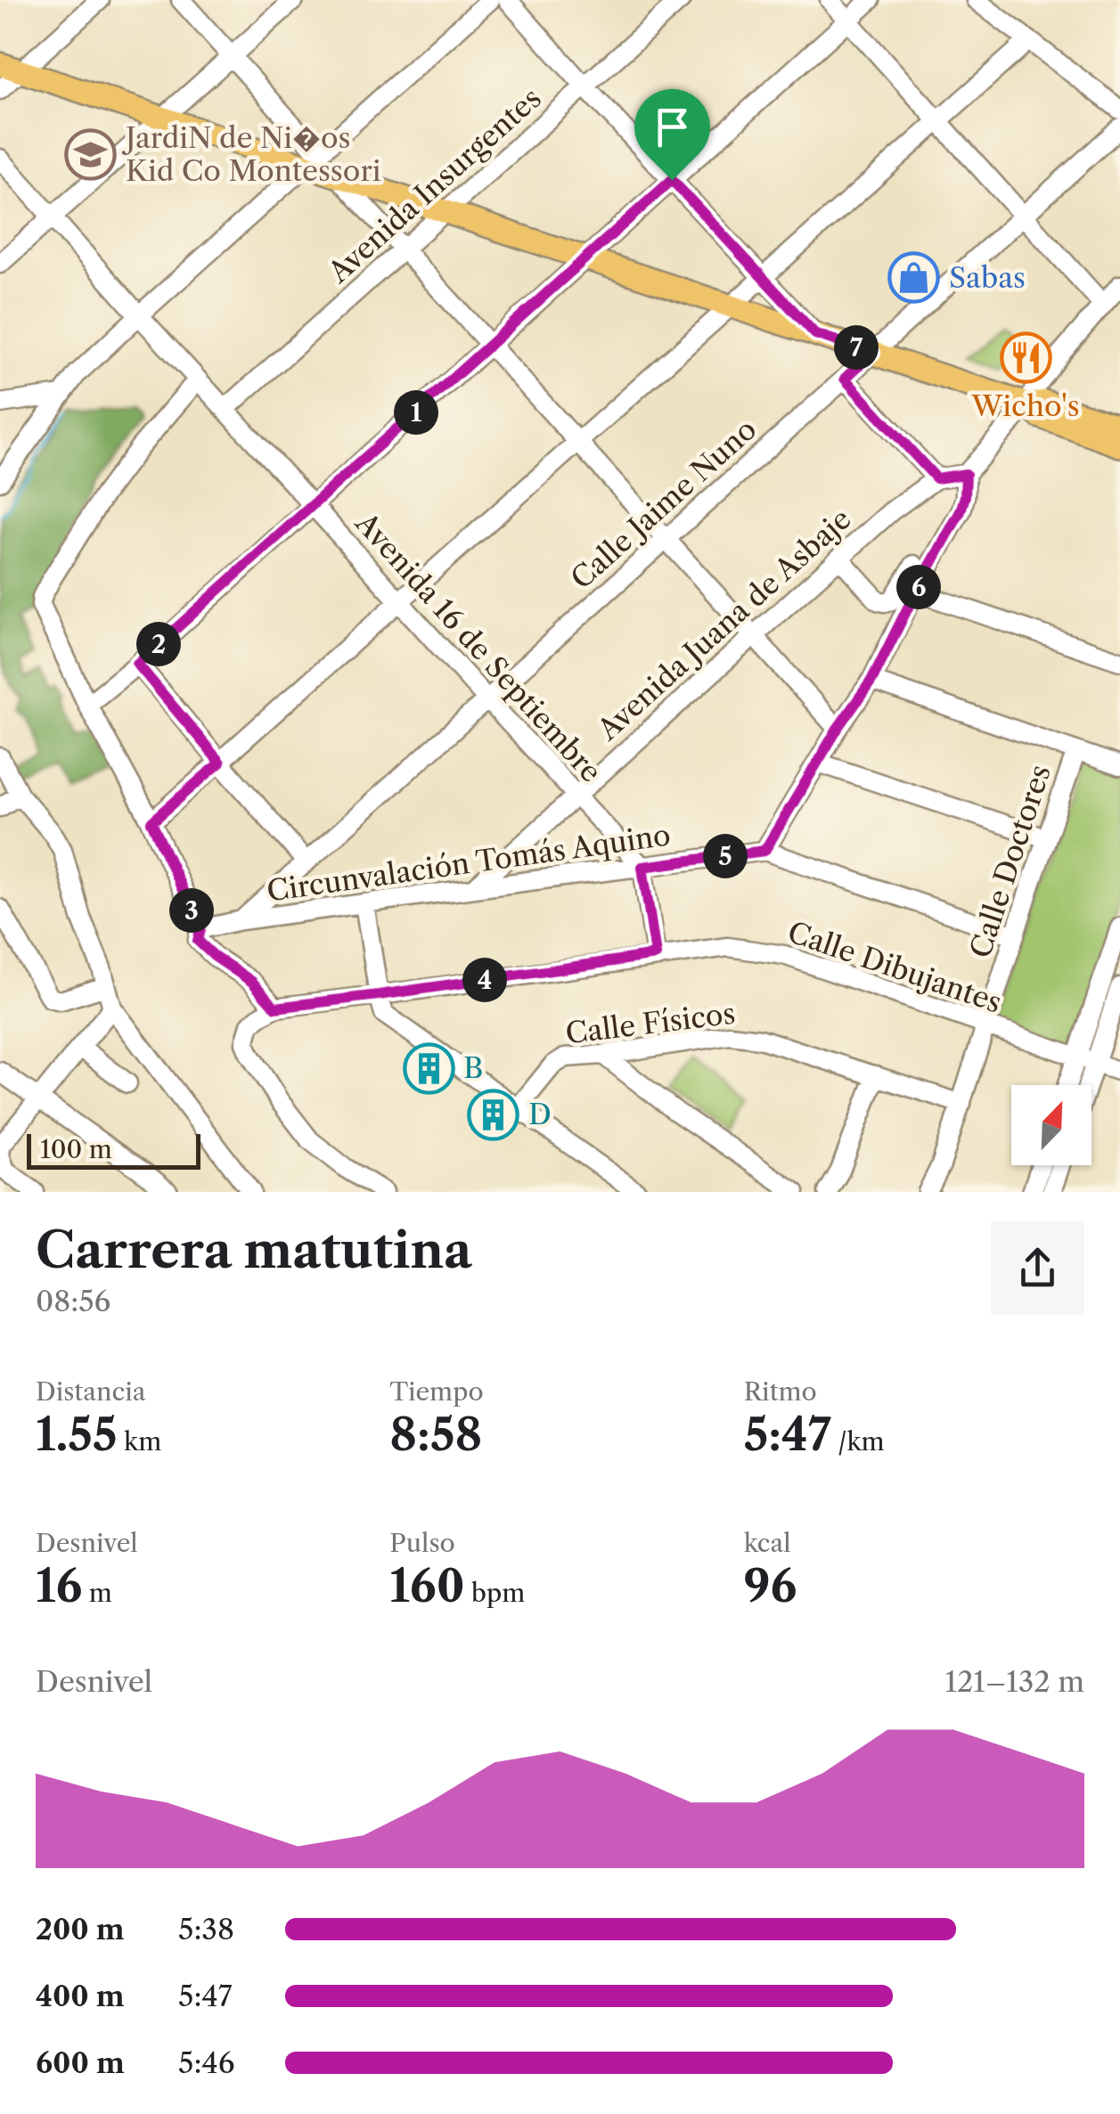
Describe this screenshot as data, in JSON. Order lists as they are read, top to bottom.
{
  "streets": {
    "street": [
      "Avenida Insurgentes",
      "Calle Jaime Nuno",
      "Avenida Juana de Asbaje",
      "Avenida 16 de Septiembre",
      "Calle Doctores",
      "Circunvalación Tomás Aquino",
      "Calle Dibujantes",
      "Calle Físicos"
    ]
  },
  "crossings": [
    ["Avenida Insurgentes", "Avenida 16 de Septiembre"],
    ["Calle Jaime Nuno", "Avenida 16 de Septiembre"],
    ["Calle Jaime Nuno", "Circunvalación Tomás Aquino"],
    ["Avenida Juana de Asbaje", "Avenida 16 de Septiembre"],
    ["Avenida Juana de Asbaje", "Circunvalación Tomás Aquino"],
    ["Avenida 16 de Septiembre", "Circunvalación Tomás Aquino"],
    ["Calle Doctores", "Calle Dibujantes"],
    ["Calle Doctores", "Calle Físicos"]
  ],
  "places": {
    "school or university": ["JardiN de Ni�os Kid Co Montessori"],
    "shop": ["Sabas"],
    "restaurant": ["Wicho's"],
    "building": ["B", "D"]
  },
  "scale_bar": "100 m",
  "north": "top right",
  "page": {
    "pins": [
      "7",
      "1",
      "6",
      "2",
      "5",
      "3",
      "4"
    ],
    "scale": "100 m",
    "heading": ["Carrera matutina", "08:56"],
    "stats": [
      ["Distancia", "1.55 km"],
      ["Tiempo", "8:58"],
      ["Ritmo", "5:47 /km"],
      ["Desnivel", "16 m"],
      ["Pulso", "160 bpm"],
      ["kcal", "96"]
    ],
    "chart": ["Desnivel", "121–132 m"],
    "list": [
      {
        "name": "200 m",
        "note": "5:38"
      },
      {
        "name": "400 m",
        "note": "5:47"
      },
      {
        "name": "600 m",
        "note": "5:46"
      }
    ]
  }
}
